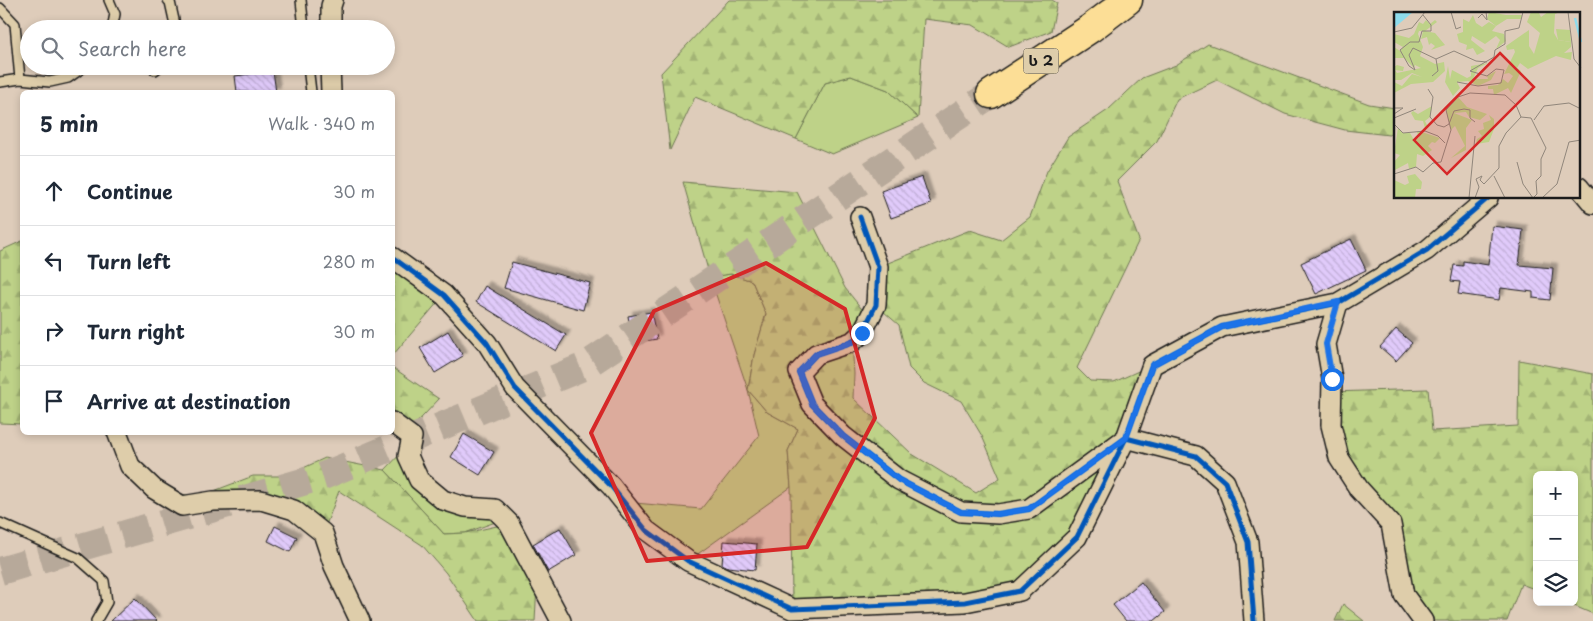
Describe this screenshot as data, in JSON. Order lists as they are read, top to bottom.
{
  "streets": {
    "highway": ["ს 2"]
  },
  "page": {
    "search": "Search here",
    "heading": ["5 min", "Walk · 340 m"],
    "list": [
      ["Continue", "30 m"],
      ["Turn left", "280 m"],
      ["Turn right", "30 m"],
      "Arrive at destination"
    ],
    "map_buttons": ["+", "−"]
  }
}
